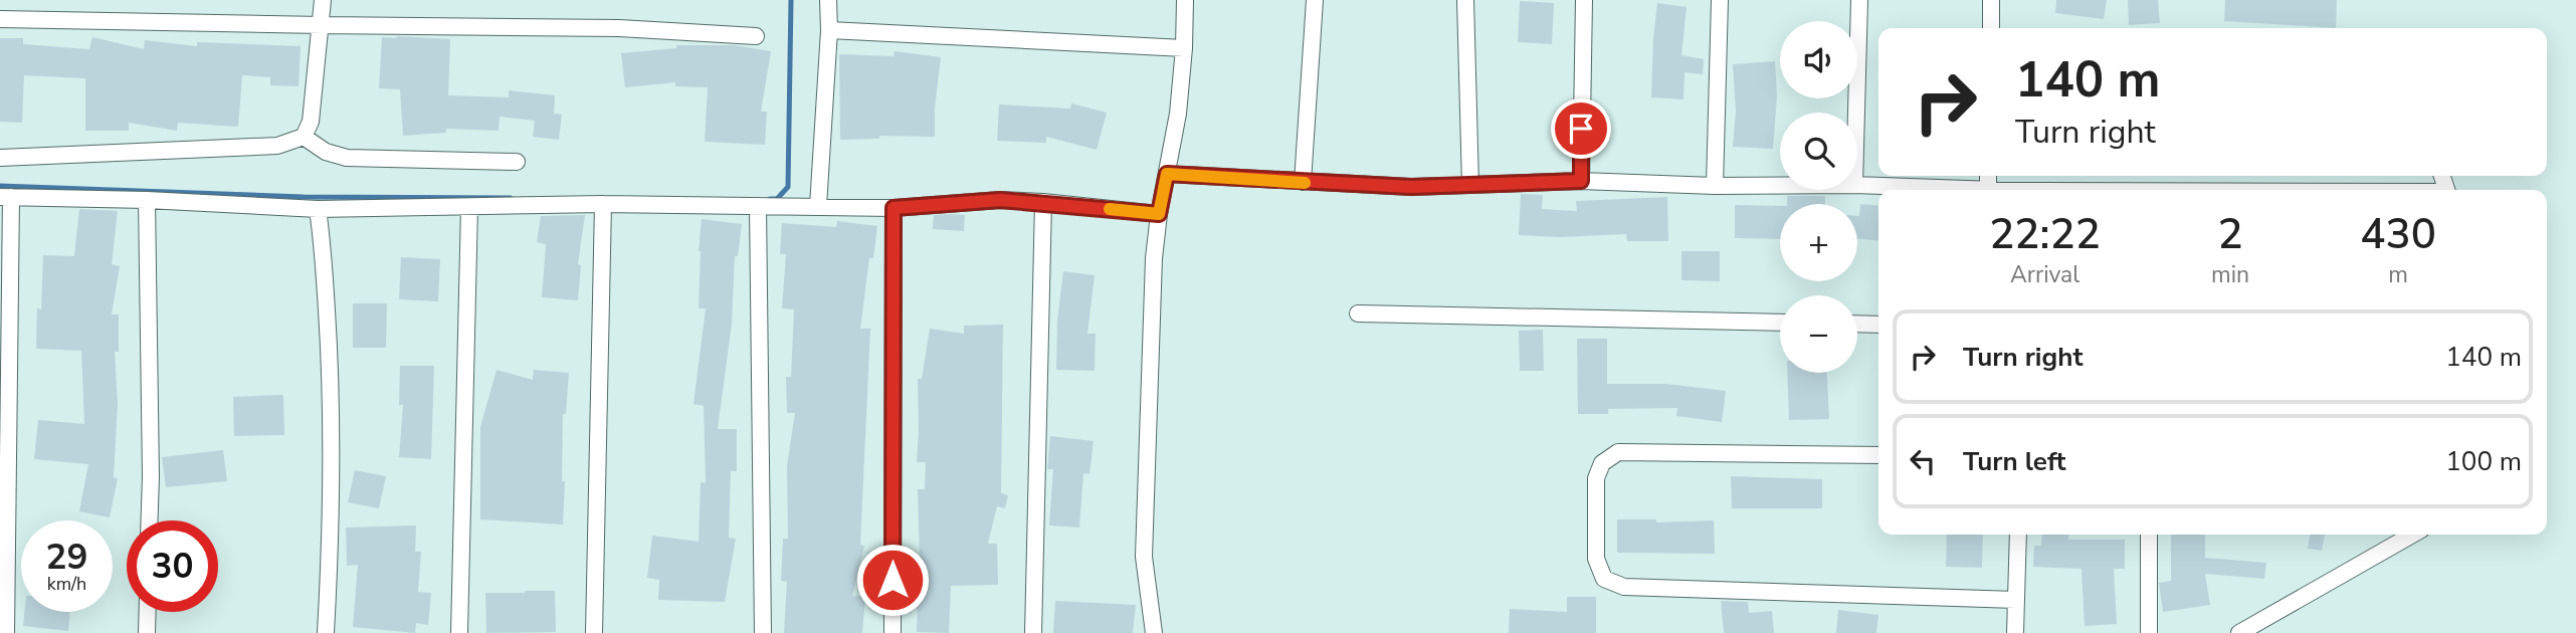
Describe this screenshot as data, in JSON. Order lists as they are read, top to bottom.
{
  "page": {
    "map_buttons": ["+", "−"],
    "turn": ["140 m", "Turn right"],
    "eta": [
      "22:22",
      "Arrival",
      "2",
      "min",
      "430",
      "m"
    ],
    "list": [
      {
        "name": "Turn right",
        "value": "140 m"
      },
      {
        "name": "Turn left",
        "value": "100 m"
      }
    ],
    "speed": "29 km/h",
    "limit": "30"
  }
}
